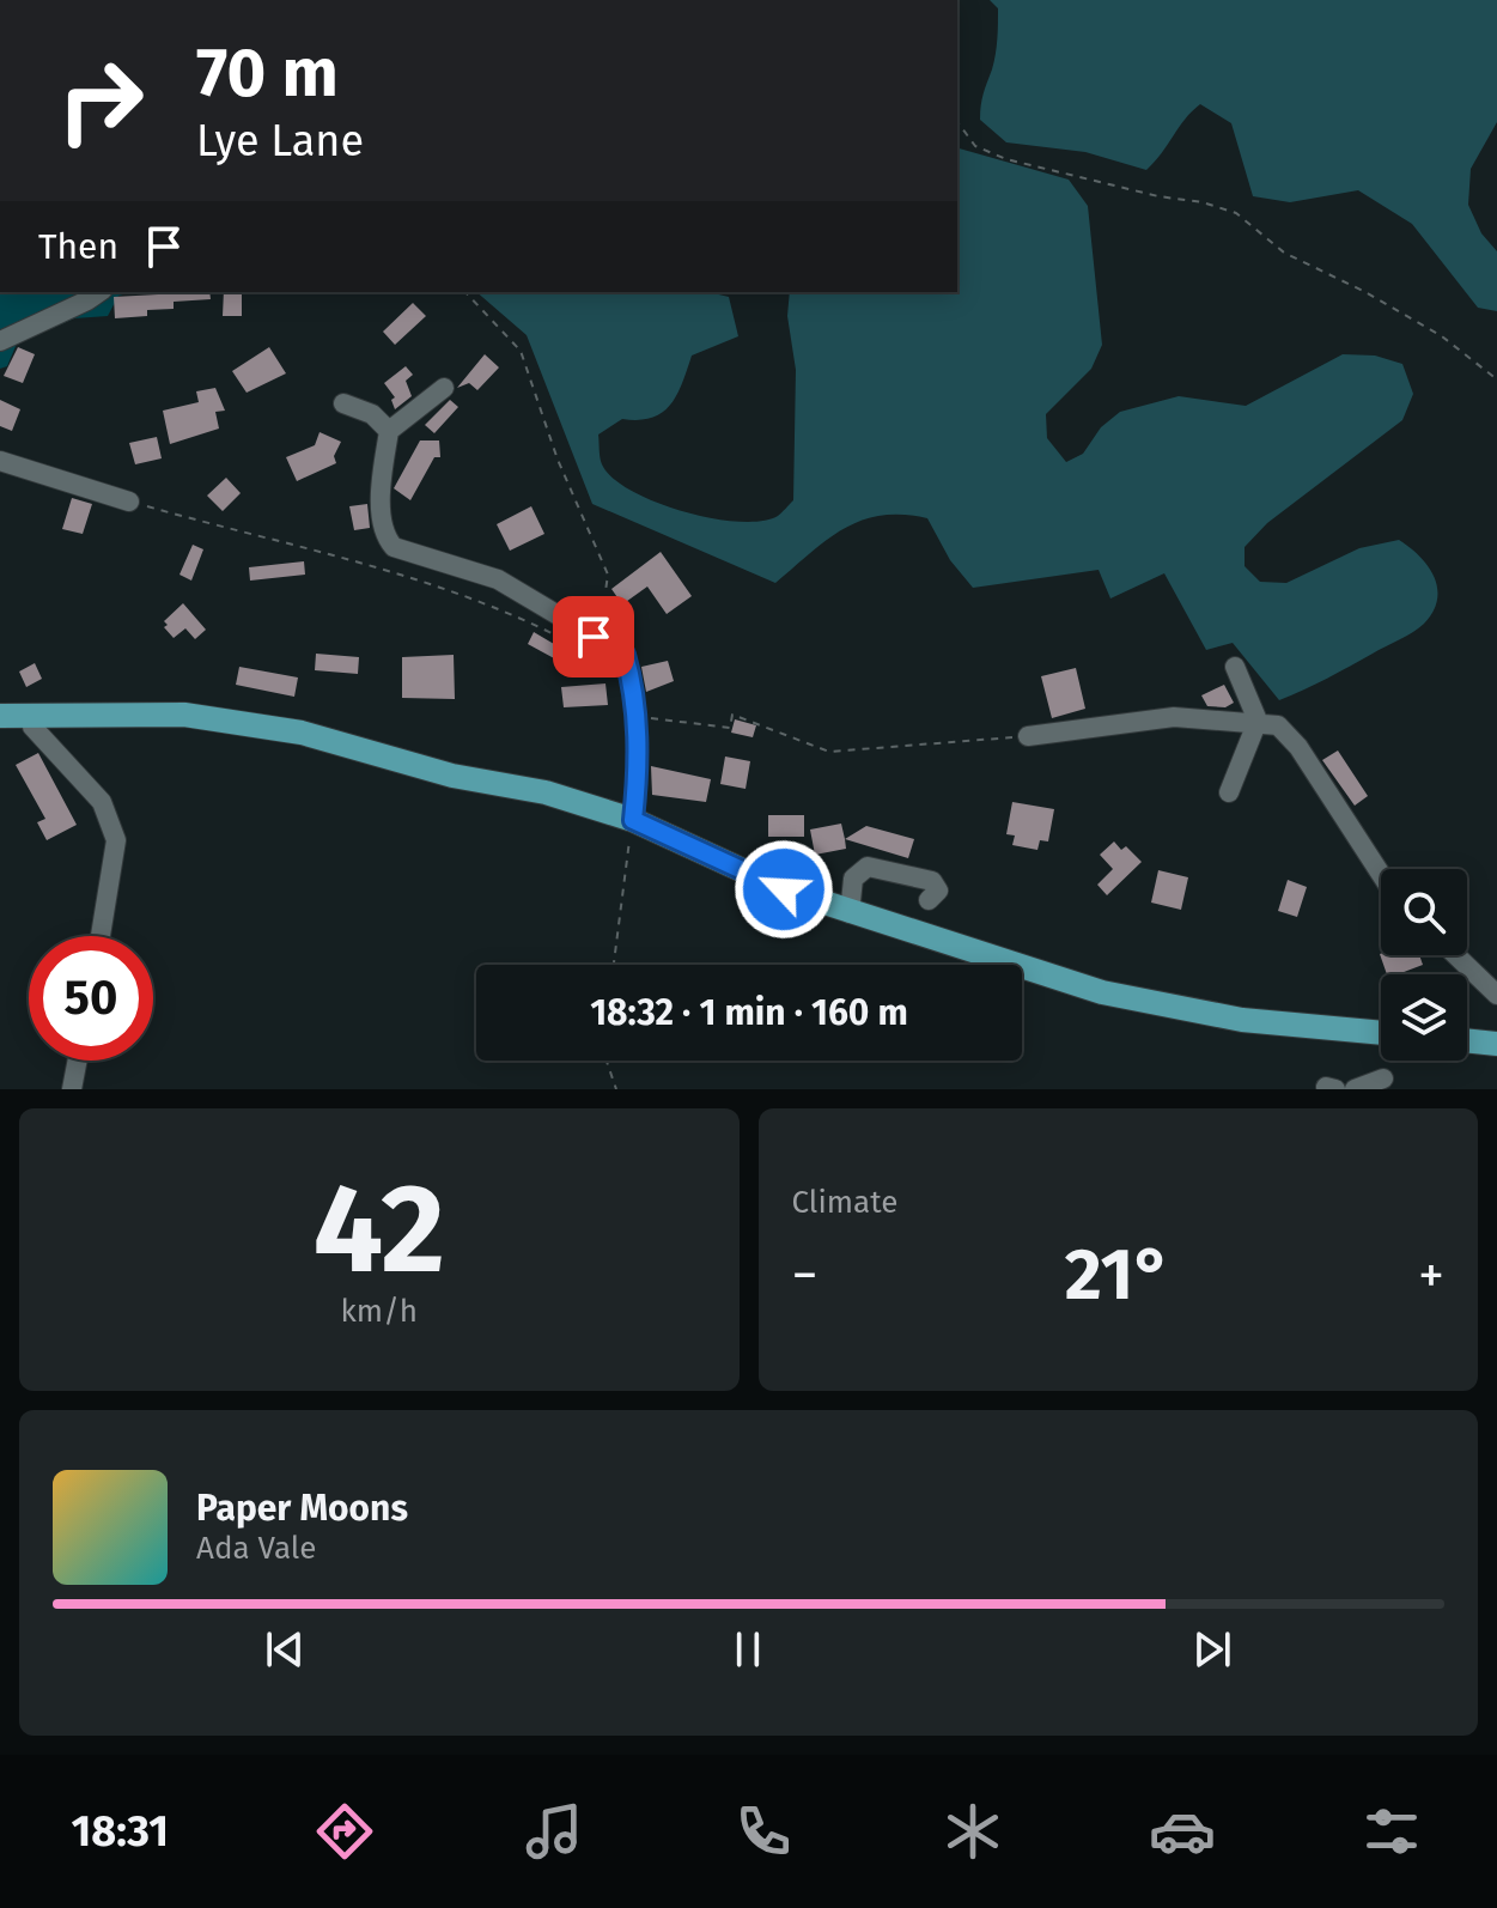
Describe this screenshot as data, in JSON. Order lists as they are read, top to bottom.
{
  "page": {
    "turn": ["70 m", "Lye Lane"],
    "then": "Then",
    "limit": "50",
    "trip": "18:32 · 1 min · 160 m",
    "tile": [
      ["42", "km/h"],
      "Climate"
    ],
    "heat": ["−", "21°", "+"],
    "song": ["Paper Moons", "Ada Vale"],
    "tabs": "18:31"
  }
}
